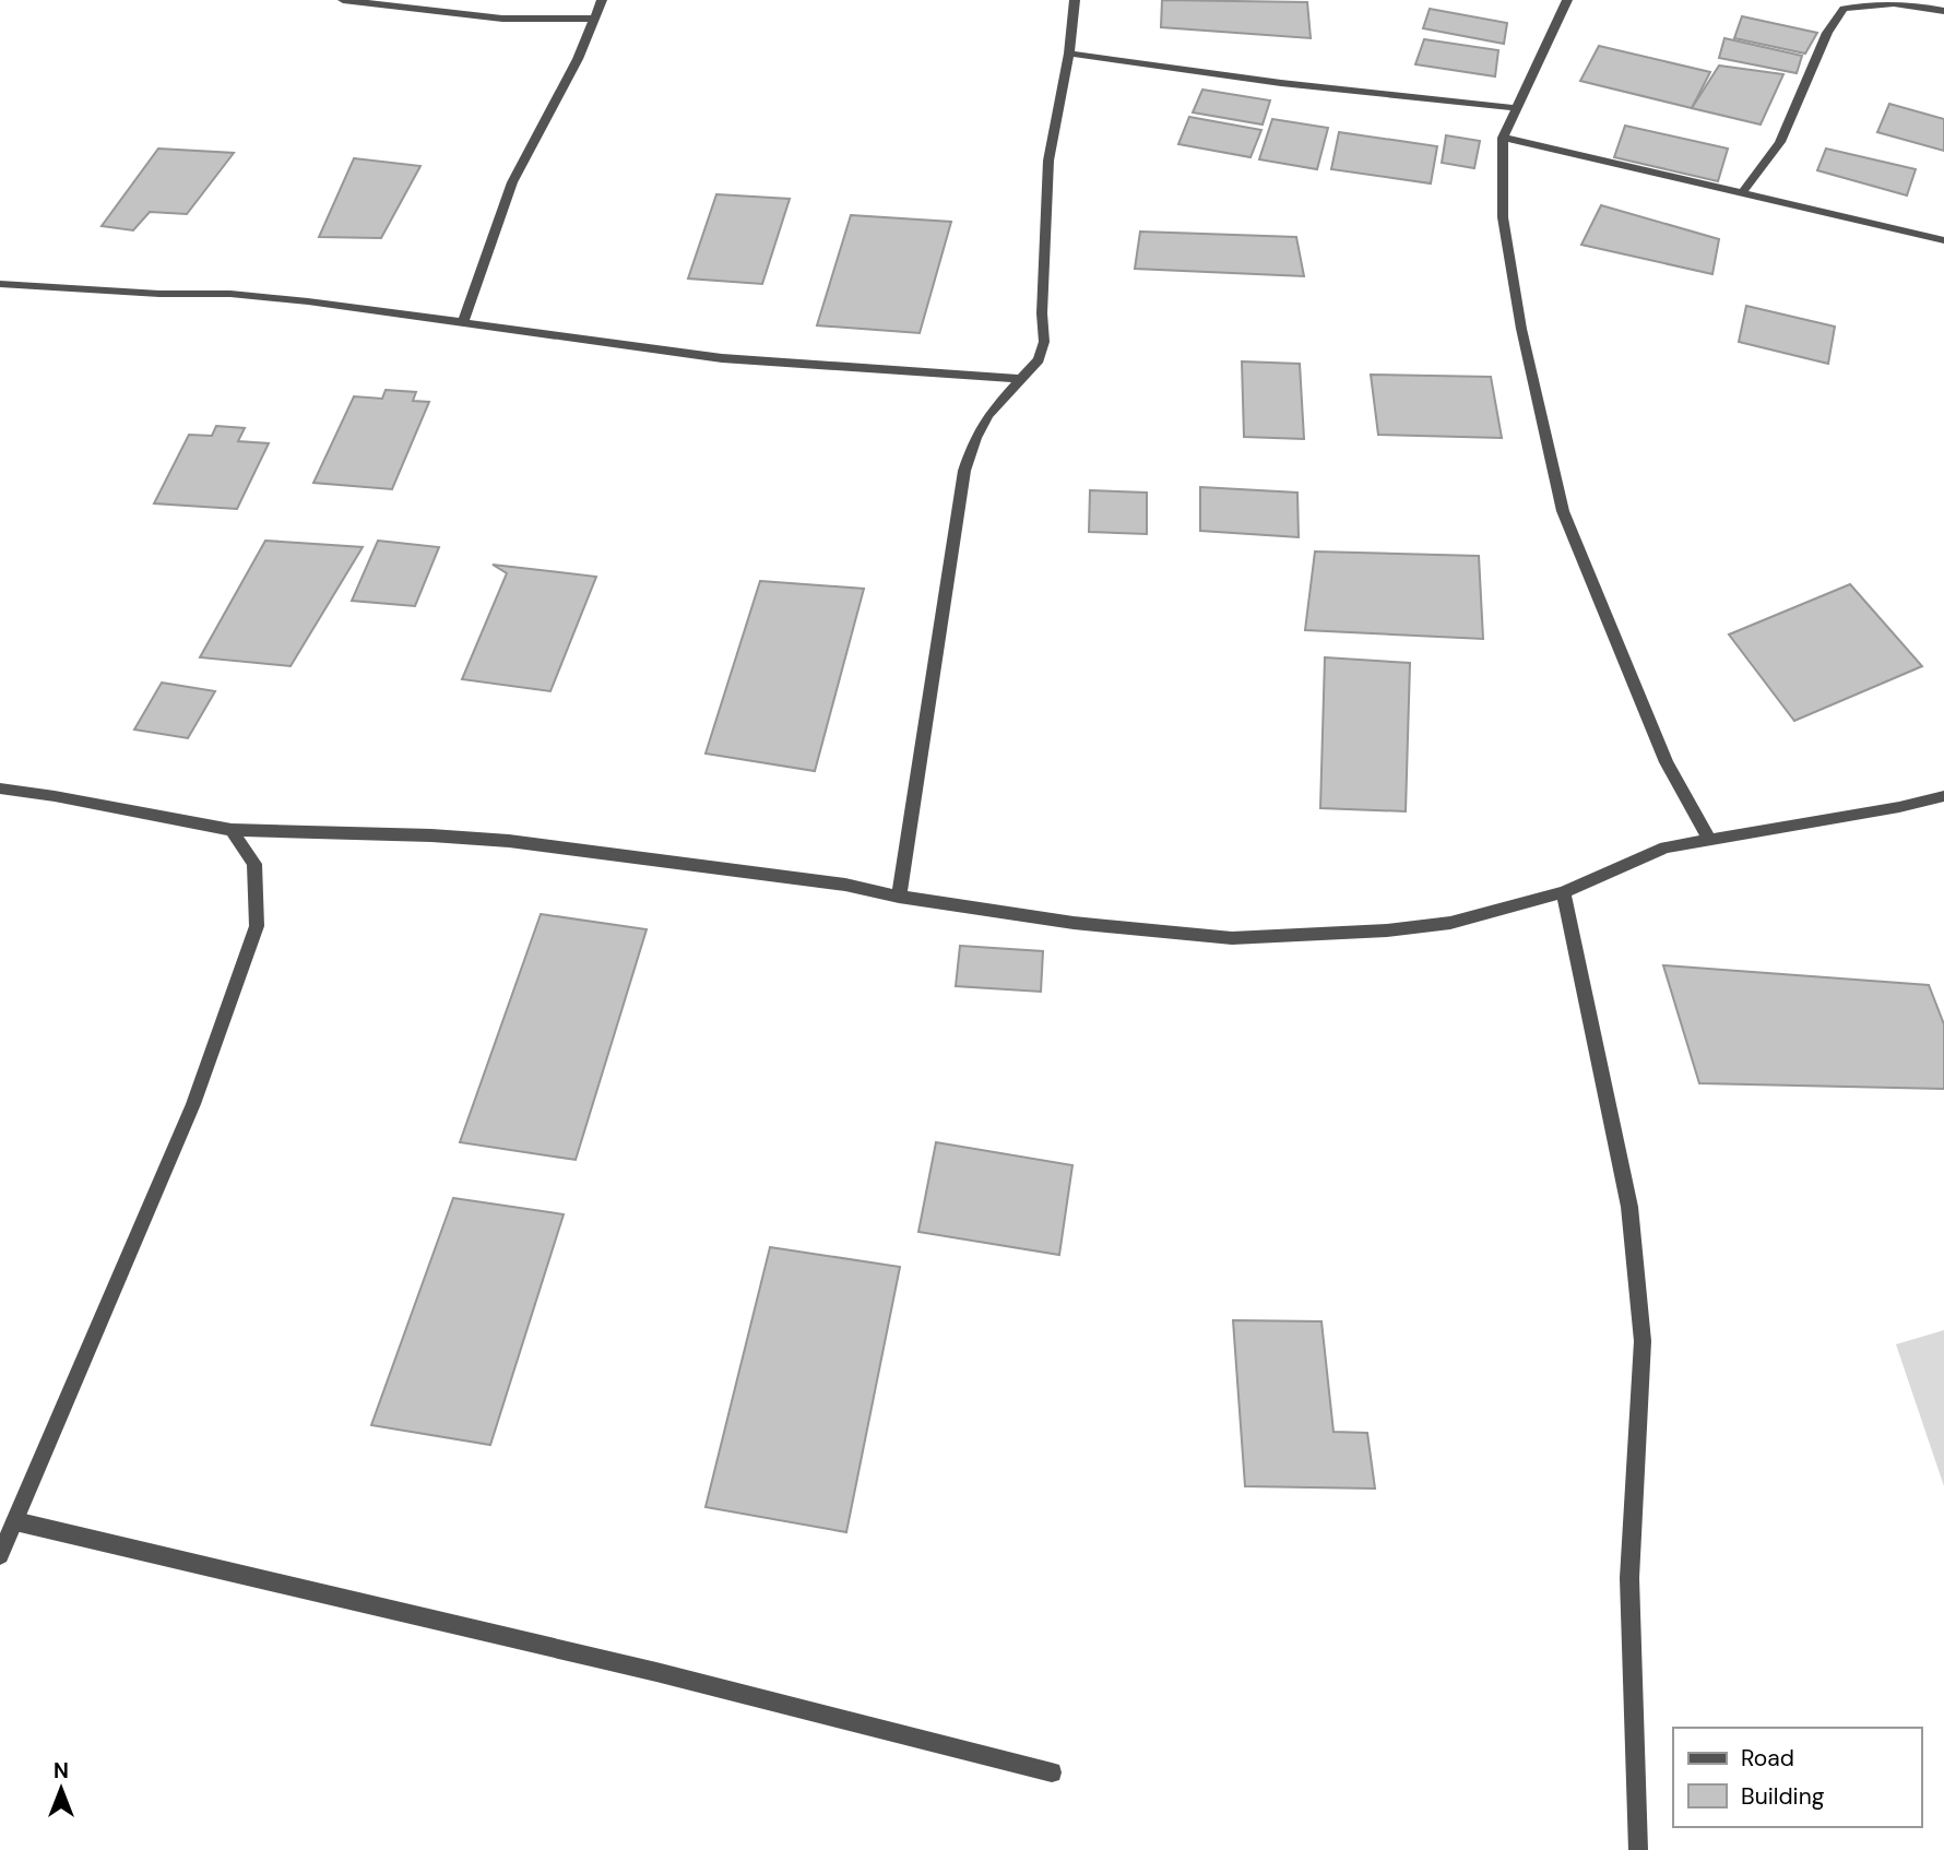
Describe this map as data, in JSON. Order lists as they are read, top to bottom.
{
  "legend": ["Road", "Building"],
  "north": "top"
}
